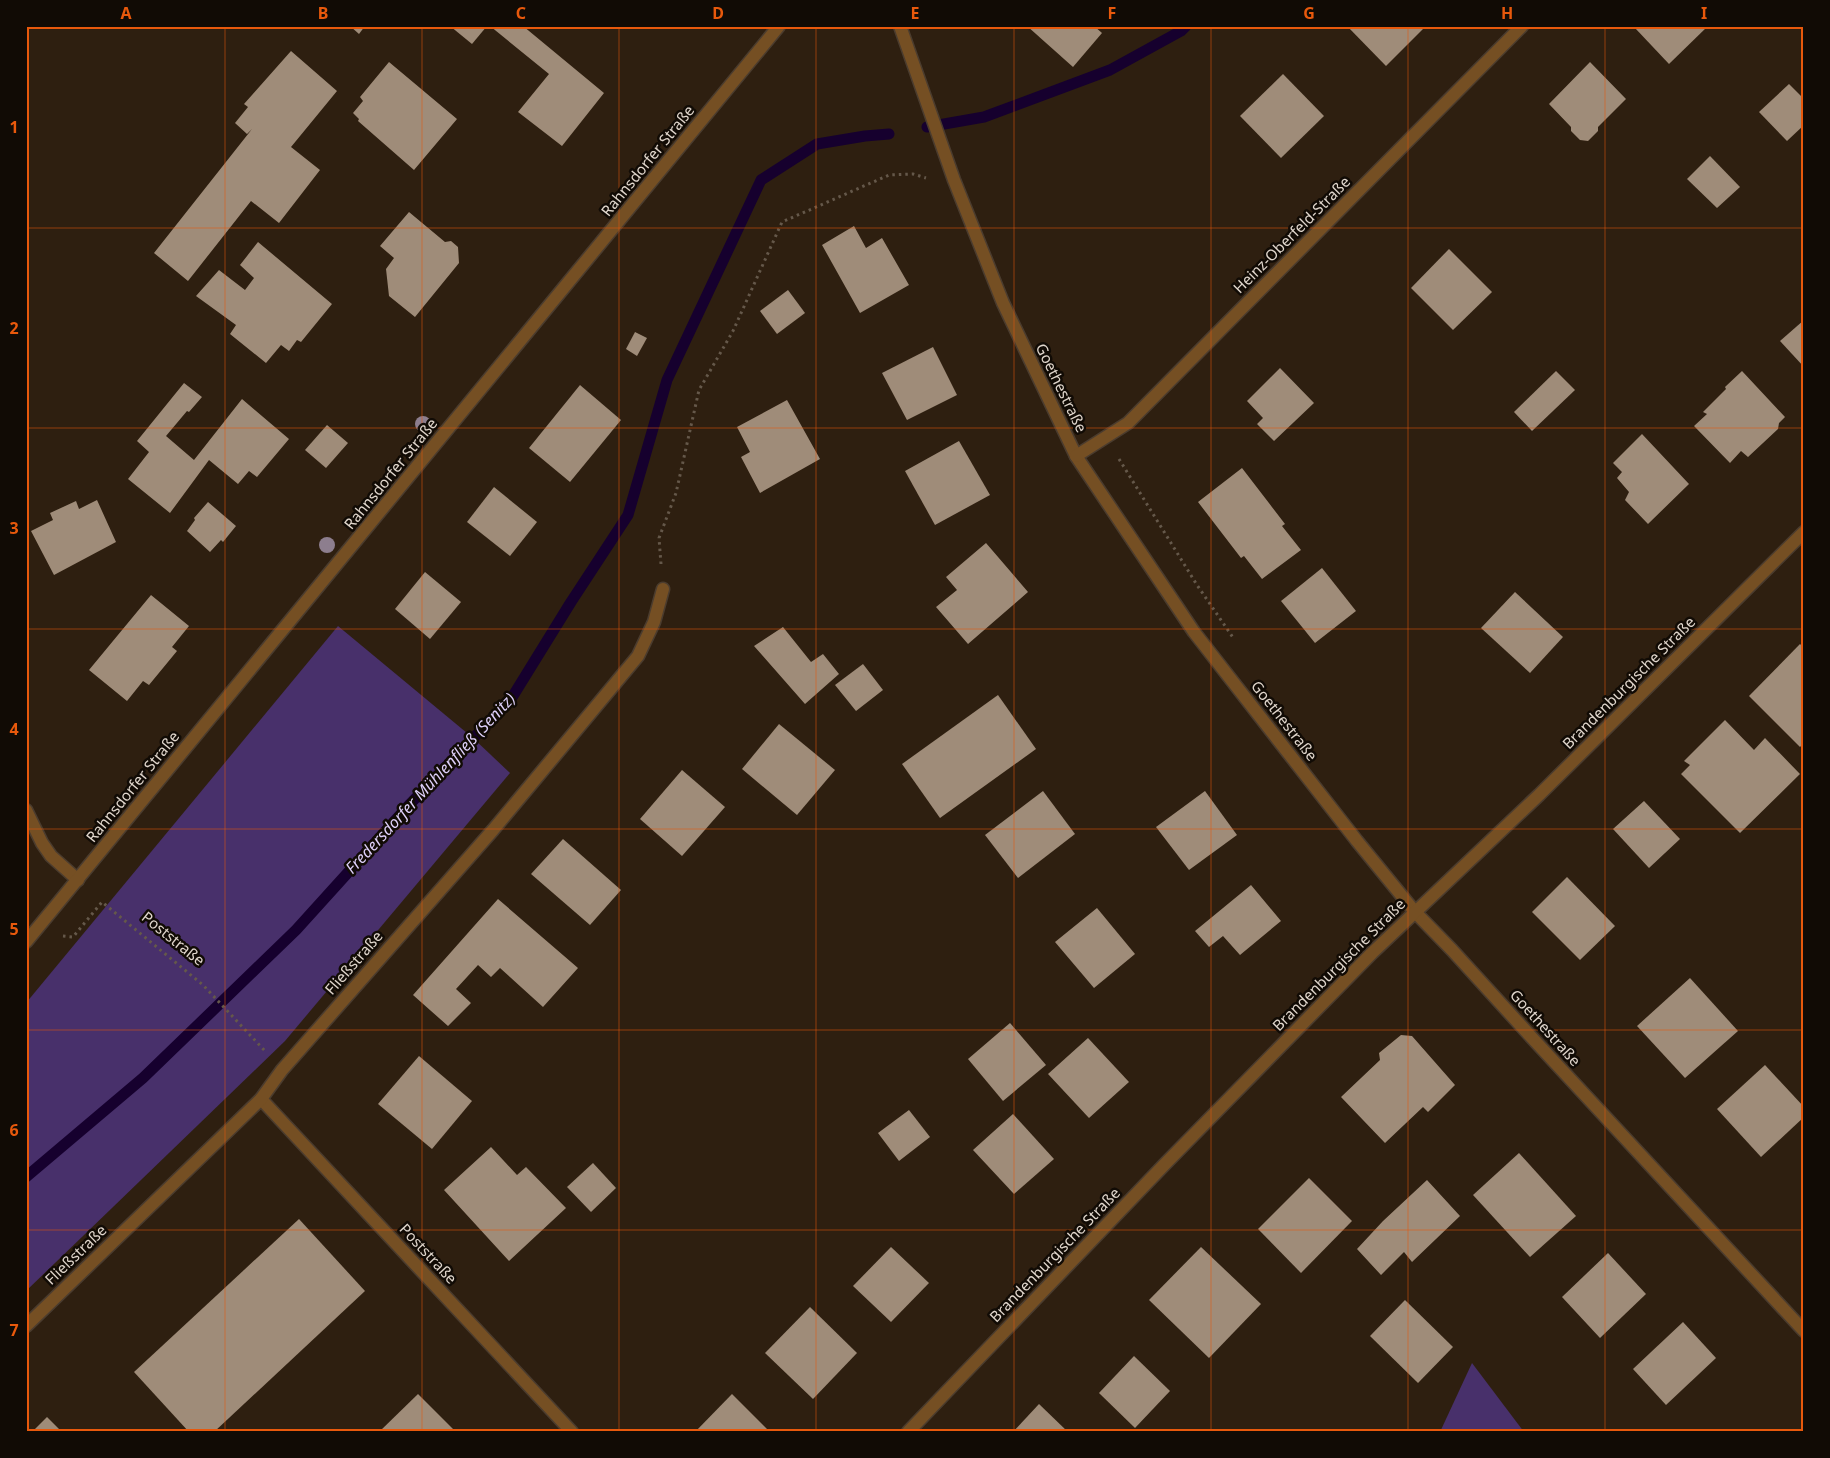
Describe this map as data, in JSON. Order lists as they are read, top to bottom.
{
  "streets": {
    "street": [
      "Rahnsdorfer Straße",
      "Heinz-Oberfeld-Straße",
      "Goethestraße",
      "Brandenburgische Straße",
      "Poststraße",
      "Fließstraße"
    ]
  },
  "crossings": [
    ["Heinz-Oberfeld-Straße", "Goethestraße"],
    ["Goethestraße", "Brandenburgische Straße"],
    ["Poststraße", "Fließstraße"]
  ],
  "water": ["Fredersdorfer Mühlenfließ (Senitz)"],
  "grid": {
    "columns": [
      "A",
      "B",
      "C",
      "D",
      "E",
      "F",
      "G",
      "H",
      "I"
    ],
    "rows": [
      "1",
      "2",
      "3",
      "4",
      "5",
      "6",
      "7"
    ]
  }
}
